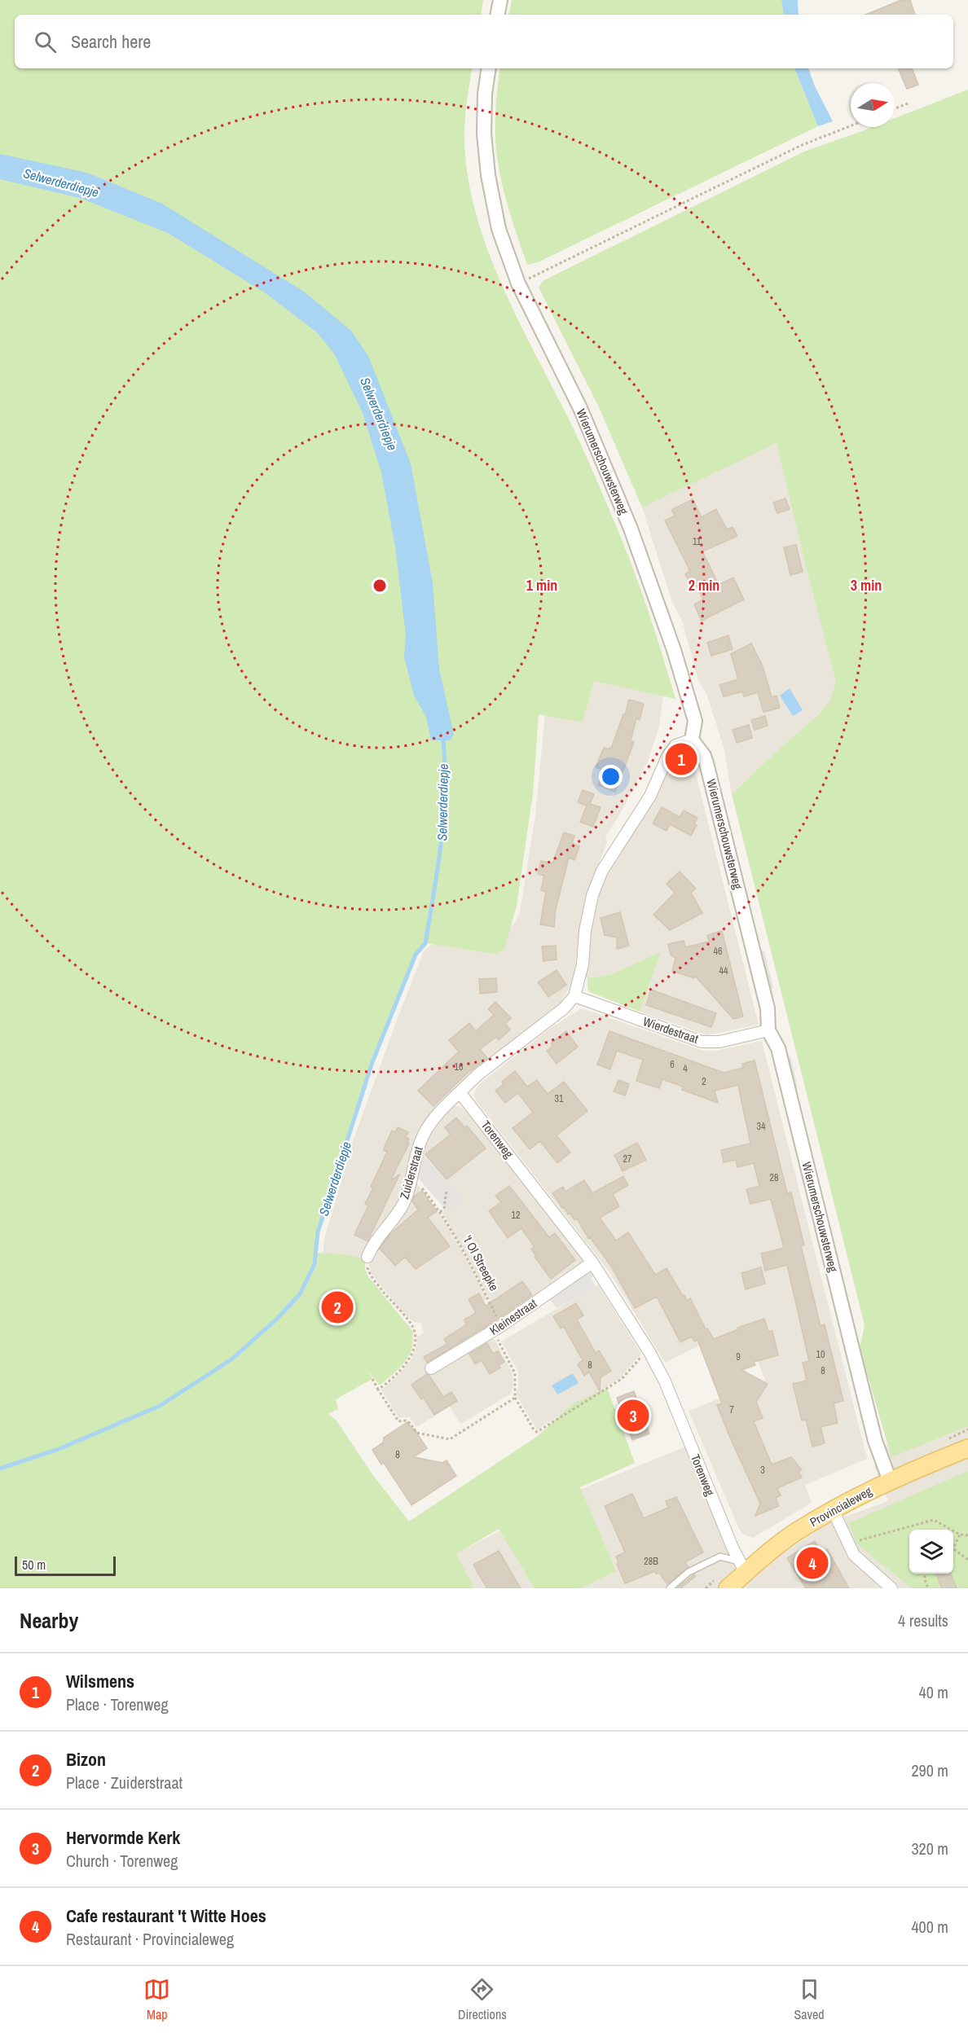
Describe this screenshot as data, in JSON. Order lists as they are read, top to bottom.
{
  "streets": {
    "main road": ["Provincialeweg"],
    "street": [
      "Wierumerschouwsterweg",
      "Wierdestraat",
      "Torenweg",
      "Zuiderstraat",
      "Kleinestraat"
    ],
    "path": ["'t Ol Streepke"]
  },
  "crossings": [
    ["Wierumerschouwsterweg", "Wierdestraat"],
    ["Wierumerschouwsterweg", "Provincialeweg"],
    ["Torenweg", "Zuiderstraat"],
    ["Torenweg", "Kleinestraat"],
    ["Torenweg", "Provincialeweg"],
    ["Zuiderstraat", "'t Ol Streepke"],
    ["'t Ol Streepke", "Kleinestraat"]
  ],
  "water": ["Selwerderdiepje"],
  "house_numbers": [
    "11",
    "46",
    "44",
    "6",
    "16",
    "4",
    "2",
    "31",
    "34",
    "27",
    "28",
    "12",
    "10",
    "9",
    "8",
    "8",
    "7",
    "8",
    "3",
    "28B"
  ],
  "scale_bar": "50 m",
  "north": "right",
  "page": {
    "search": "Search here",
    "pins": [
      "1",
      "2",
      "3",
      "4"
    ],
    "scale": "50 m",
    "heading": ["Nearby", "4 results"],
    "list": [
      {
        "mark": "1",
        "name": "Wilsmens",
        "note": "Place · Torenweg",
        "value": "40 m"
      },
      {
        "mark": "2",
        "name": "Bizon",
        "note": "Place · Zuiderstraat",
        "value": "290 m"
      },
      {
        "mark": "3",
        "name": "Hervormde Kerk",
        "note": "Church · Torenweg",
        "value": "320 m"
      },
      {
        "mark": "4",
        "name": "Cafe restaurant 't Witte Hoes",
        "note": "Restaurant · Provincialeweg",
        "value": "400 m"
      }
    ],
    "nav": ["Map", "Directions", "Saved"]
  },
  "rings": ["1 min", "2 min", "3 min"]
}
